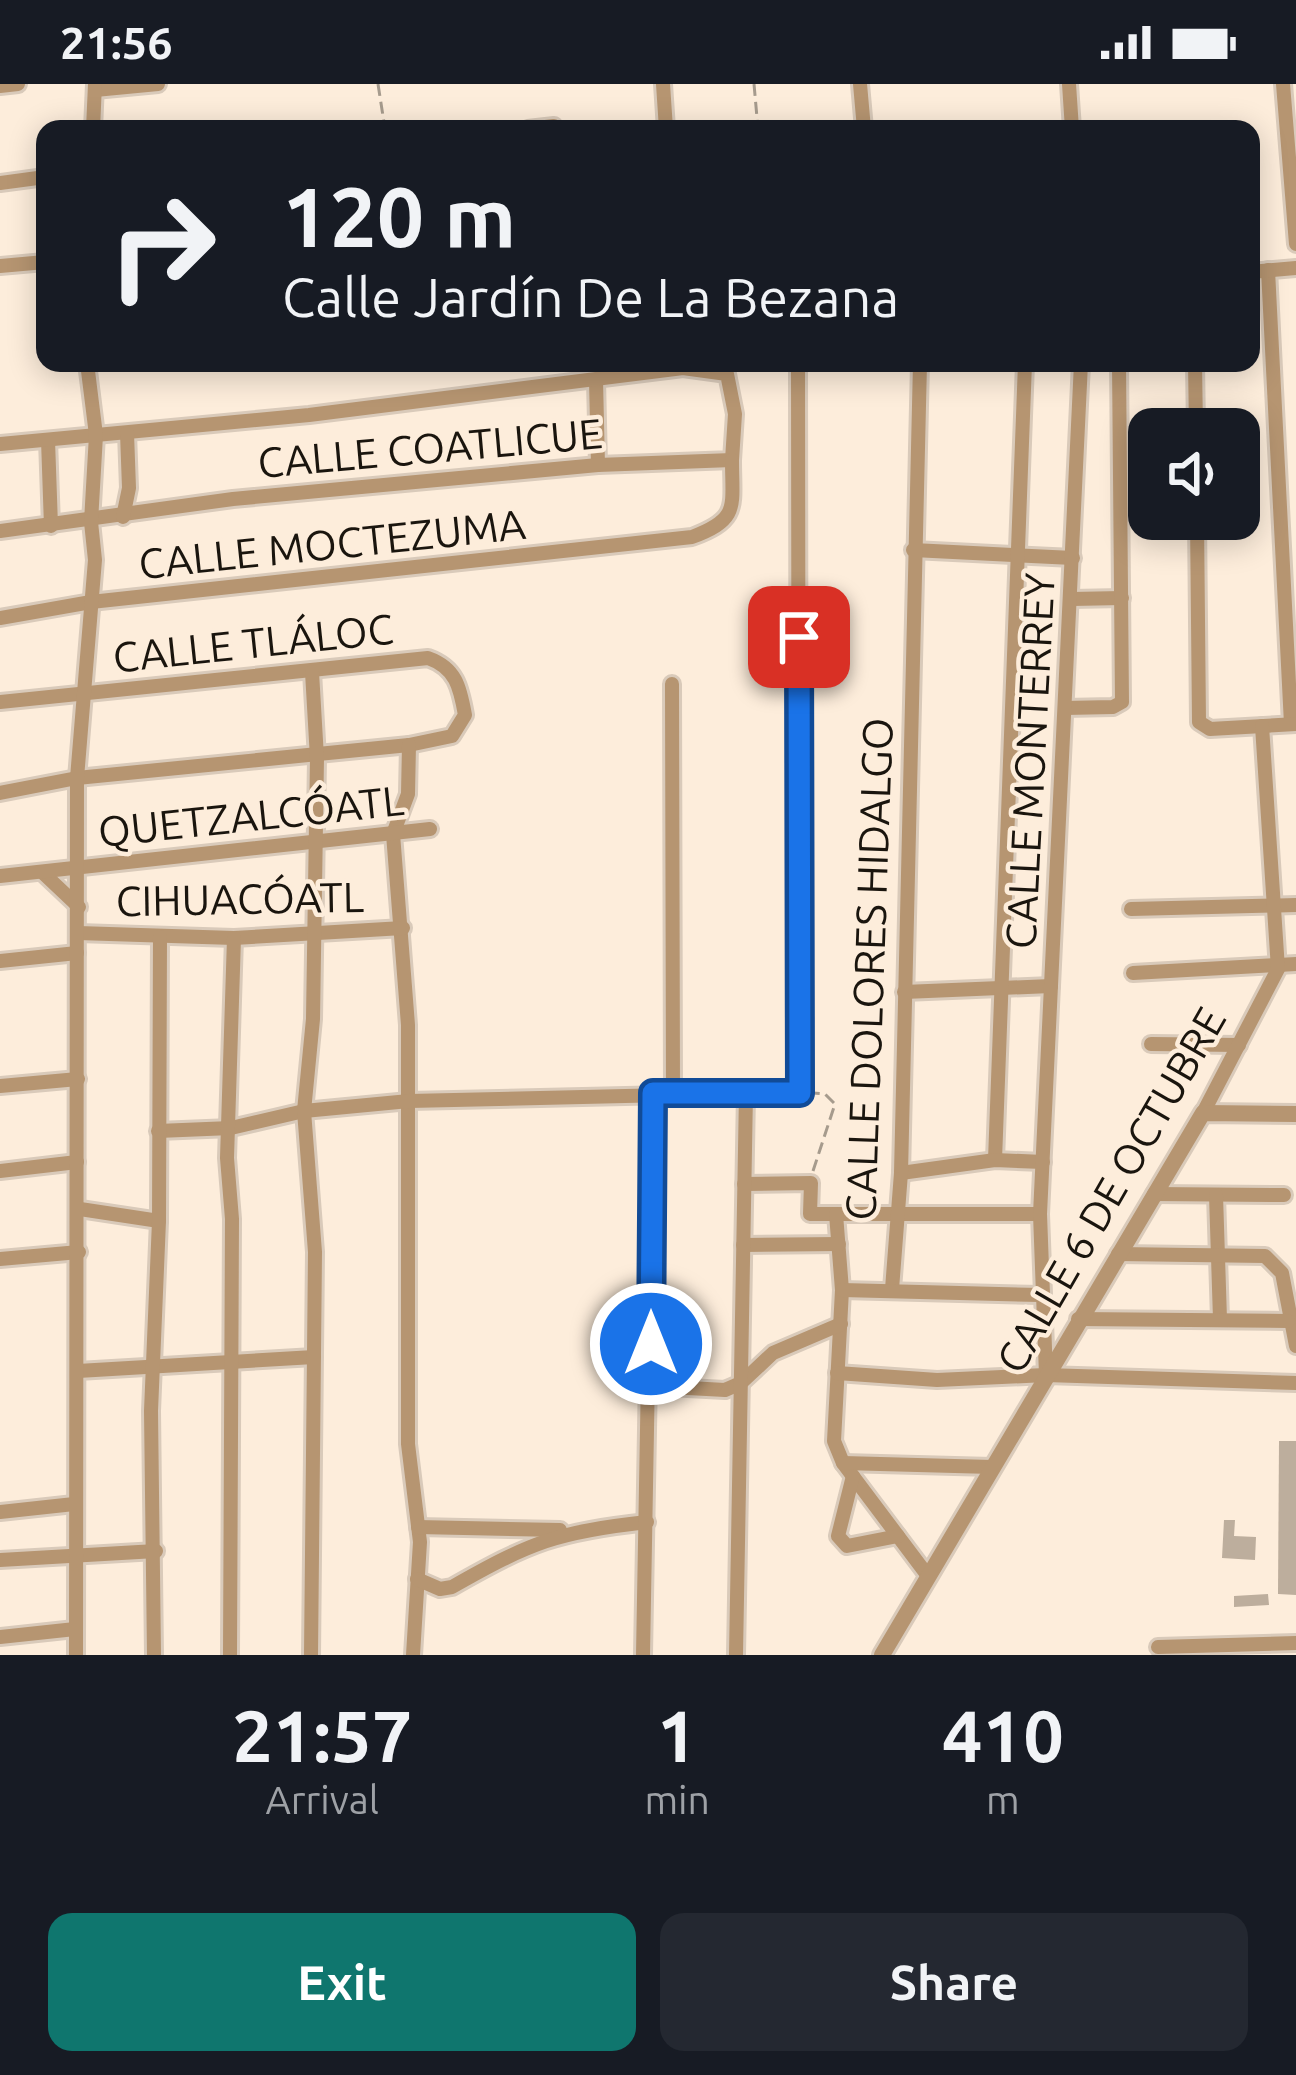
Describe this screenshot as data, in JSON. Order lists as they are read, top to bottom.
{
  "streets": {
    "street": [
      "CALLE COATLICUE",
      "CALLE MOCTEZUMA",
      "CALLE TLÁLOC",
      "CALLE MONTERREY",
      "QUETZALCÓATL",
      "CIHUACÓATL",
      "CALLE DOLORES HIDALGO",
      "CALLE 6 DE OCTUBRE"
    ]
  },
  "crossings": [
    ["CALLE COATLICUE", "CALLE MOCTEZUMA"],
    ["CALLE MONTERREY", "CALLE 6 DE OCTUBRE"]
  ],
  "page": {
    "status": "21:56",
    "turn": ["120 m", "Calle Jardín De La Bezana"],
    "eta": [
      "21:57",
      "Arrival",
      "1",
      "min",
      "410",
      "m"
    ],
    "buttons": ["Exit", "Share"]
  }
}
